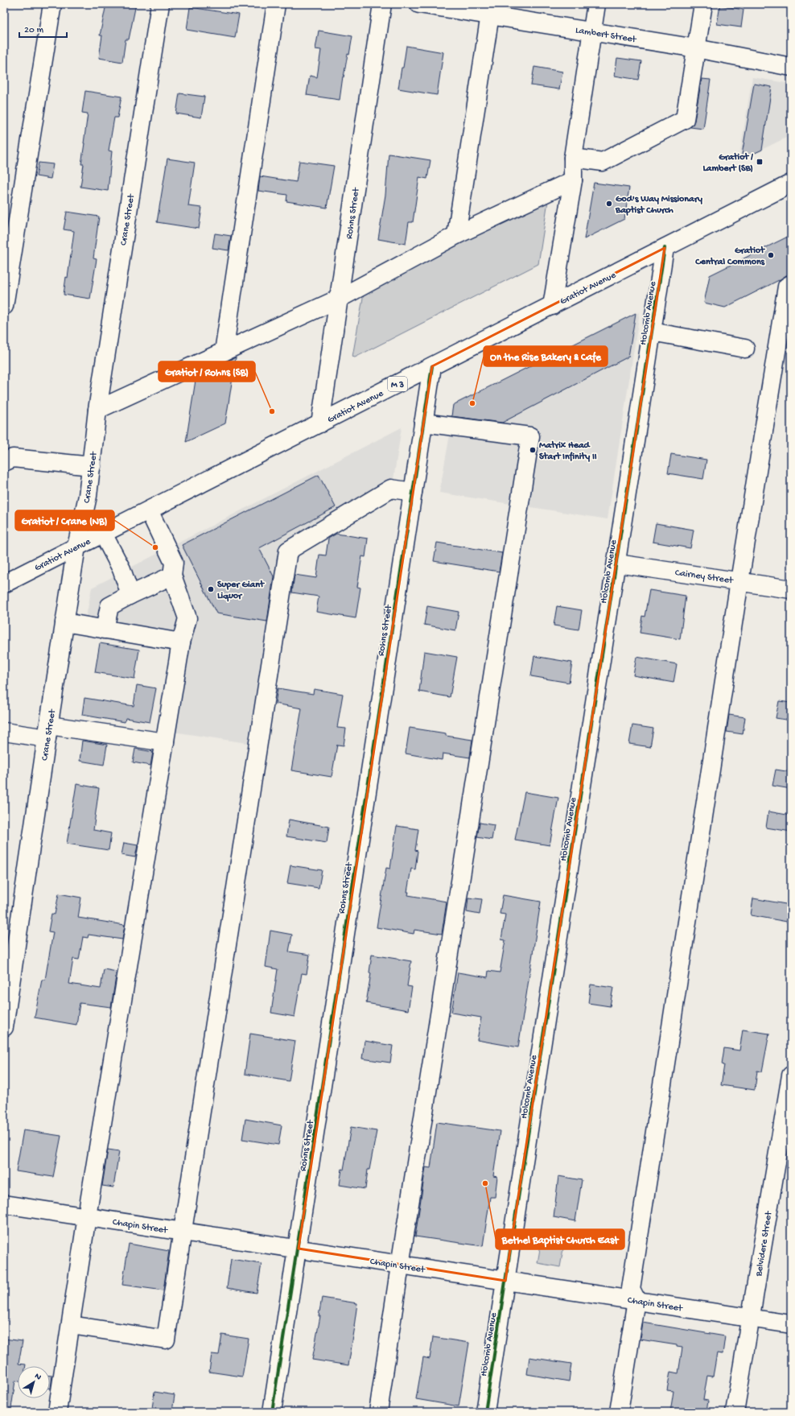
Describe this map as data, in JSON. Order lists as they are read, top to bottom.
{
  "streets": {
    "street": [
      "Lambert Street",
      "Rohns Street",
      "Crane Street",
      "Gratiot Avenue",
      "Holcomb Avenue",
      "M 3",
      "Cairney Street",
      "Chapin Street",
      "Belvidere Street"
    ]
  },
  "crossings": [
    ["Rohns Street", "Gratiot Avenue"],
    ["Rohns Street", "Chapin Street"],
    ["Crane Street", "Gratiot Avenue"],
    ["Gratiot Avenue", "Holcomb Avenue"],
    ["Holcomb Avenue", "Cairney Street"],
    ["Holcomb Avenue", "Chapin Street"],
    ["Chapin Street", "Belvidere Street"]
  ],
  "places": {
    "transit": ["Gratiot / Lambert (SB)"],
    "other": [
      "God's Way Missionary Baptist Church",
      "Gratiot Central Commons",
      "On the Rise Bakery & Cafe",
      "Gratiot / Rohns (SB)",
      "Matrix Head Start Infinity II",
      "Gratiot / Crane (NB)",
      "Super Giant Liquor",
      "Bethel Baptist Church East"
    ]
  },
  "scale_bar": "20 m",
  "north": "top right"
}
